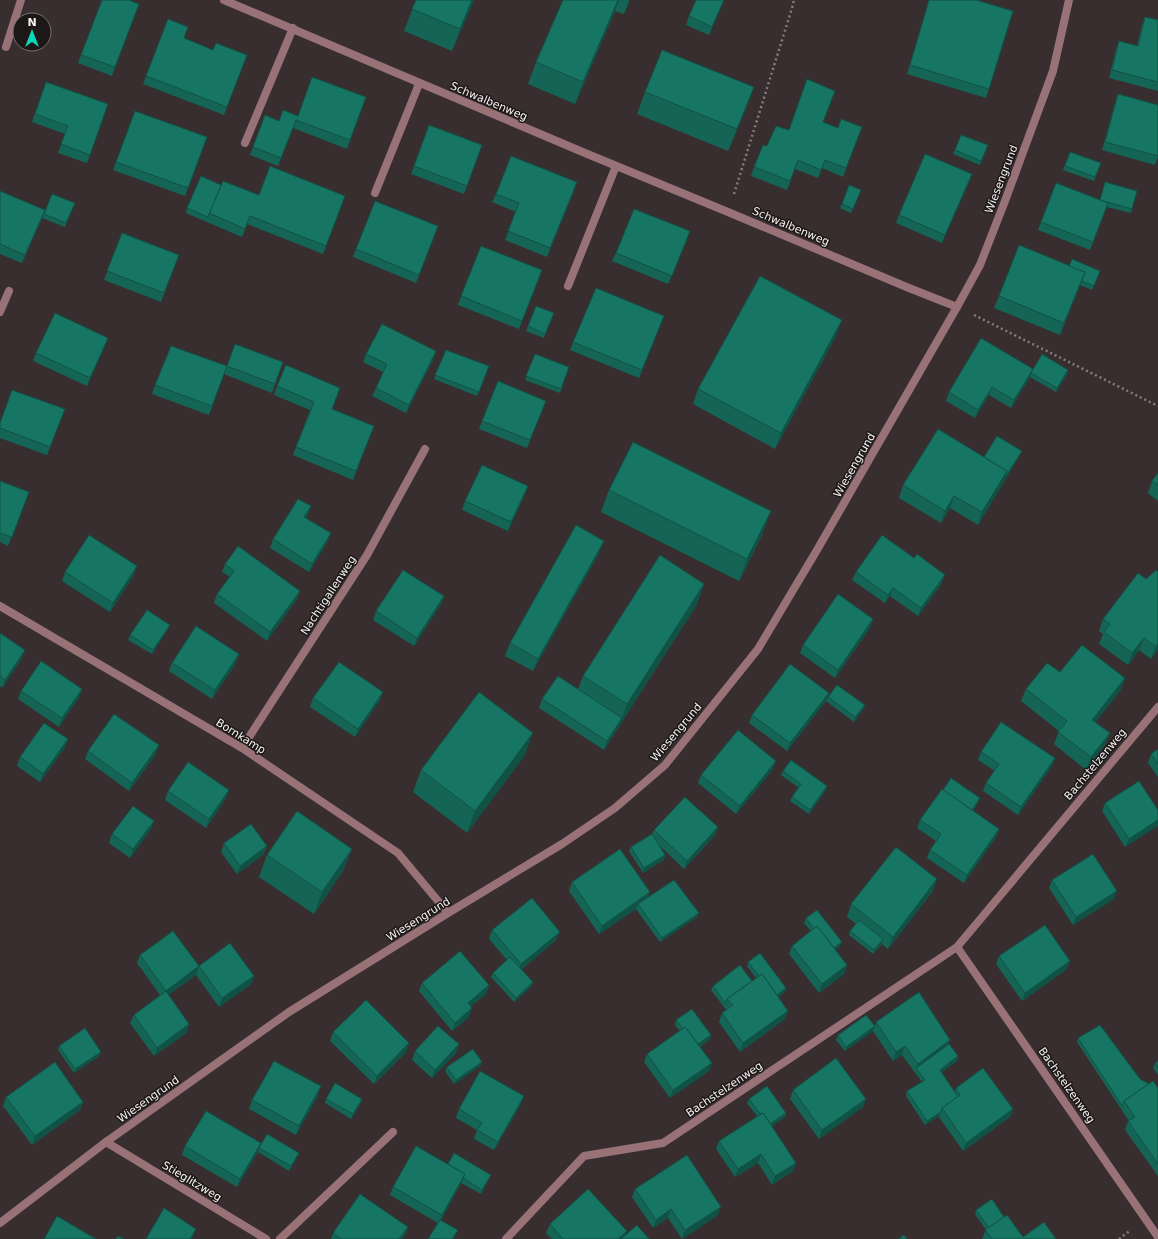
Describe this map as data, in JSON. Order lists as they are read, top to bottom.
{
  "streets": {
    "street": [
      "Schwalbenweg",
      "Wiesengrund",
      "Nachtigallenweg",
      "Bornkamp",
      "Bachstelzenweg",
      "Stieglitzweg"
    ]
  },
  "crossings": [
    ["Schwalbenweg", "Wiesengrund"],
    ["Wiesengrund", "Bornkamp"],
    ["Wiesengrund", "Stieglitzweg"],
    ["Nachtigallenweg", "Bornkamp"]
  ],
  "north": "top"
}
